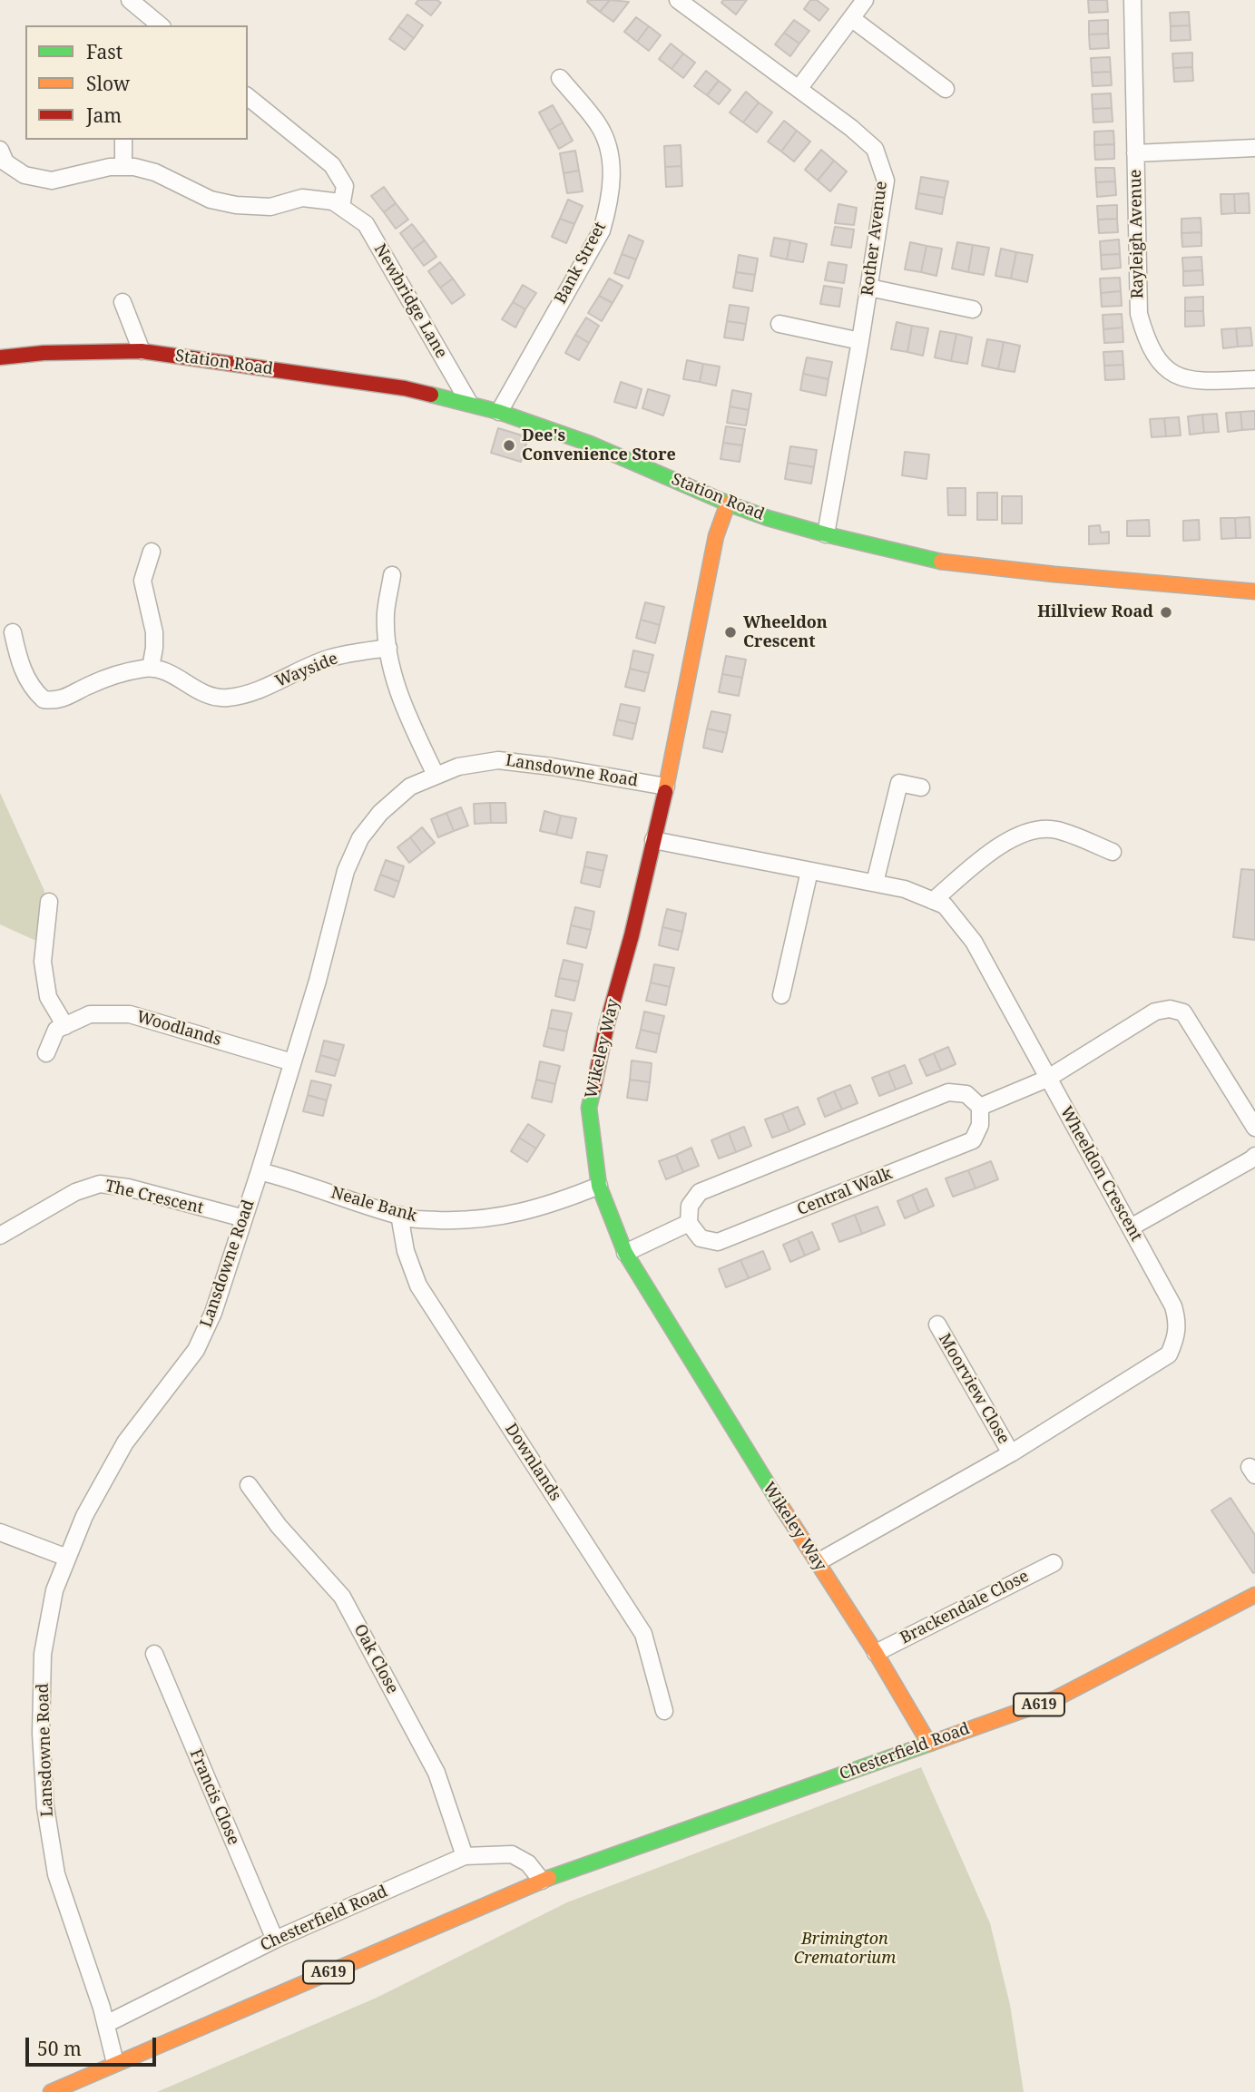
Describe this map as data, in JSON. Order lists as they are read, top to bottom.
{
  "streets": {
    "main road": [
      "Station Road",
      "Wikeley Way",
      "A619",
      "Chesterfield Road"
    ],
    "street": [
      "Rayleigh Avenue",
      "Rother Avenue",
      "Bank Street",
      "Newbridge Lane",
      "Wayside",
      "Lansdowne Road",
      "Woodlands",
      "Wheeldon Crescent",
      "Central Walk",
      "The Crescent",
      "Neale Bank",
      "Moorview Close",
      "Downlands",
      "Brackendale Close",
      "Oak Close",
      "Francis Close"
    ]
  },
  "crossings": [
    ["Rother Avenue", "Station Road"],
    ["Bank Street", "Station Road"],
    ["Newbridge Lane", "Station Road"],
    ["Station Road", "Wikeley Way"],
    ["Lansdowne Road", "Woodlands"],
    ["Lansdowne Road", "Wikeley Way"],
    ["Lansdowne Road", "The Crescent"],
    ["Lansdowne Road", "Neale Bank"],
    ["Lansdowne Road", "Chesterfield Road"],
    ["Wikeley Way", "Wheeldon Crescent"],
    ["Wikeley Way", "Neale Bank"],
    ["Wikeley Way", "Brackendale Close"],
    ["Wikeley Way", "Chesterfield Road"],
    ["Wheeldon Crescent", "Moorview Close"],
    ["Neale Bank", "Downlands"],
    ["Oak Close", "Chesterfield Road"],
    ["Chesterfield Road", "Francis Close"]
  ],
  "parks": ["Brimington Crematorium"],
  "places": ["Dee's Convenience Store", "Hillview Road", "Wheeldon Crescent"],
  "legend": ["Fast", "Slow", "Jam"],
  "scale_bar": "50 m"
}
